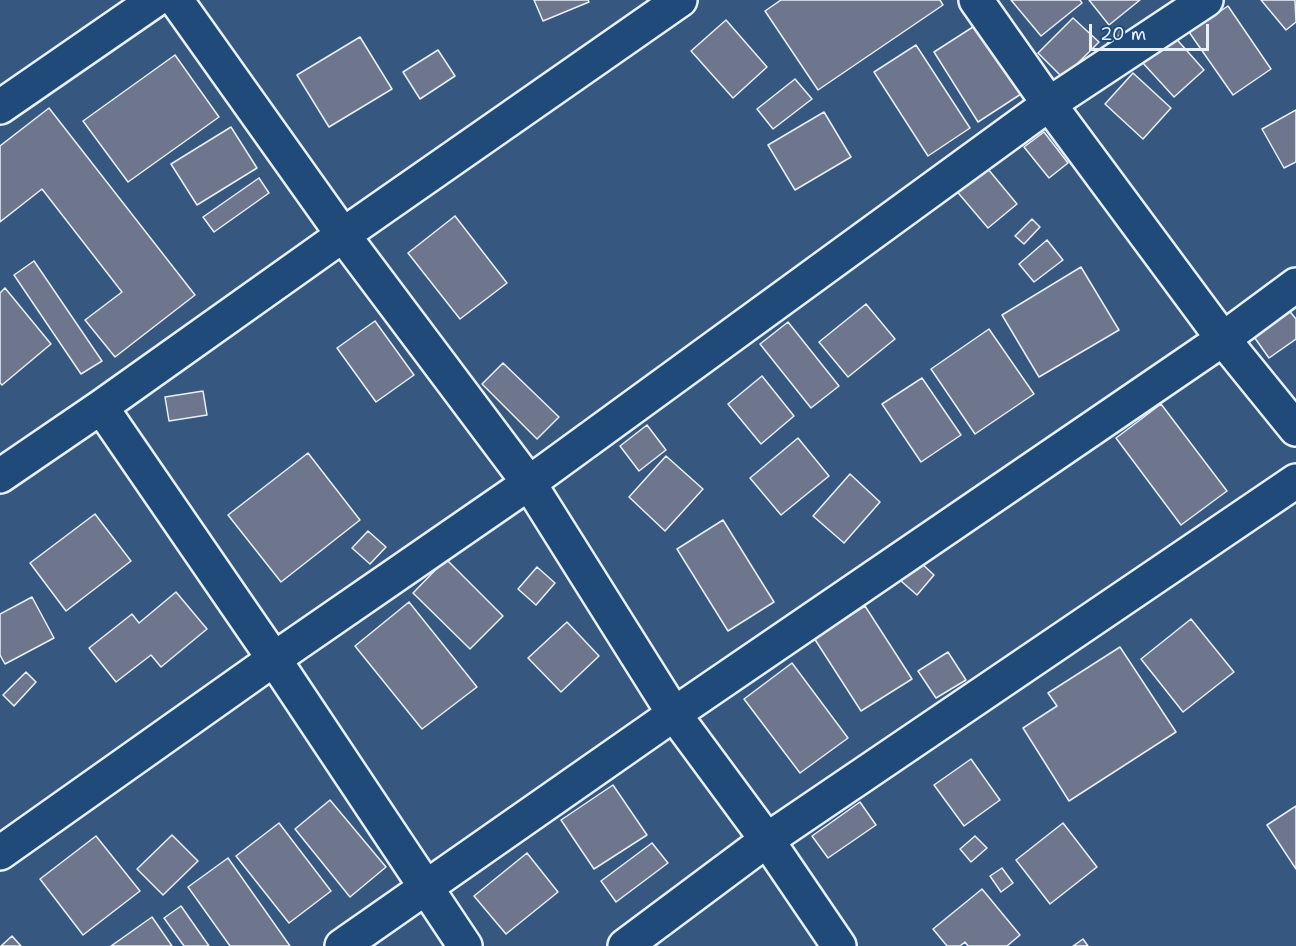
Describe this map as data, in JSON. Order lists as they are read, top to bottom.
{
  "scale_bar": "20 m"
}
